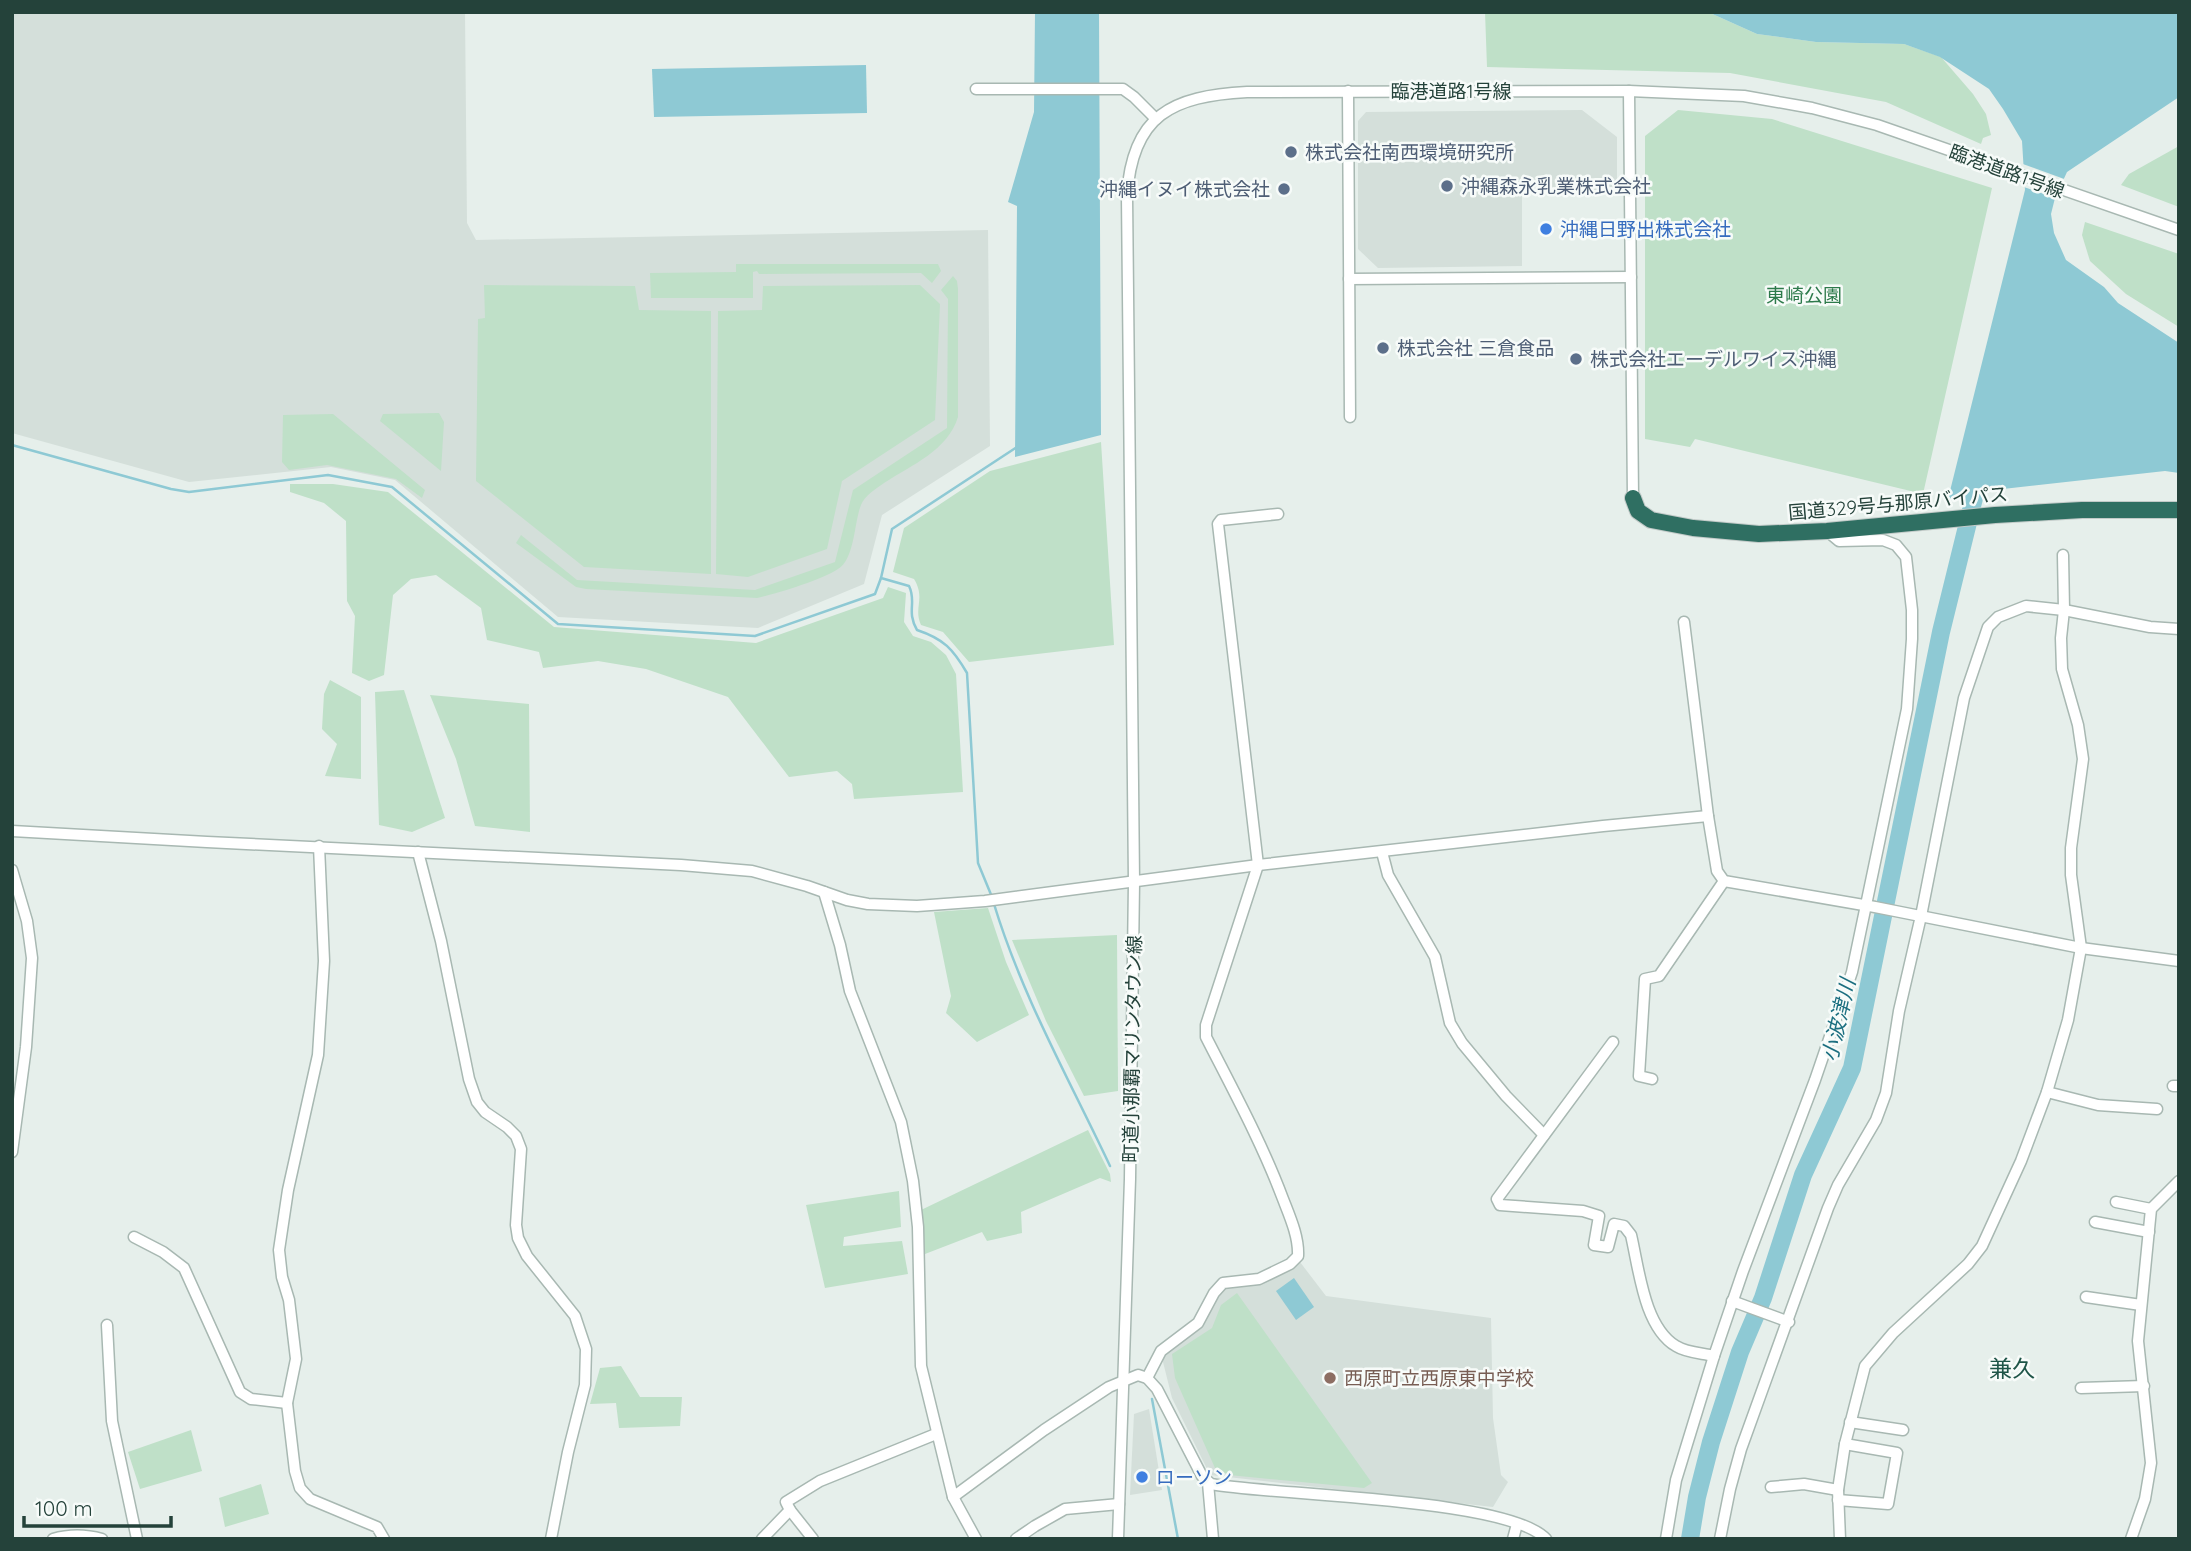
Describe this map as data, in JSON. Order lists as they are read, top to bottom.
{
  "streets": {
    "highway": ["国道329号与那原バイパス"],
    "street": ["臨港道路1号線", "町道小那覇マリンタウン線"]
  },
  "crossings": [
    ["臨港道路1号線", "町道小那覇マリンタウン線"]
  ],
  "districts": ["兼久"],
  "water": ["小波津川"],
  "parks": ["東崎公園"],
  "places": [
    "株式会社南西環境研究所",
    "沖縄森永乳業株式会社",
    "沖縄イヌイ株式会社",
    "沖縄日野出株式会社",
    "株式会社 三倉食品",
    "株式会社エーデルワイス沖縄",
    "西原町立西原東中学校",
    "ローソン"
  ],
  "scale_bar": "100 m"
}
